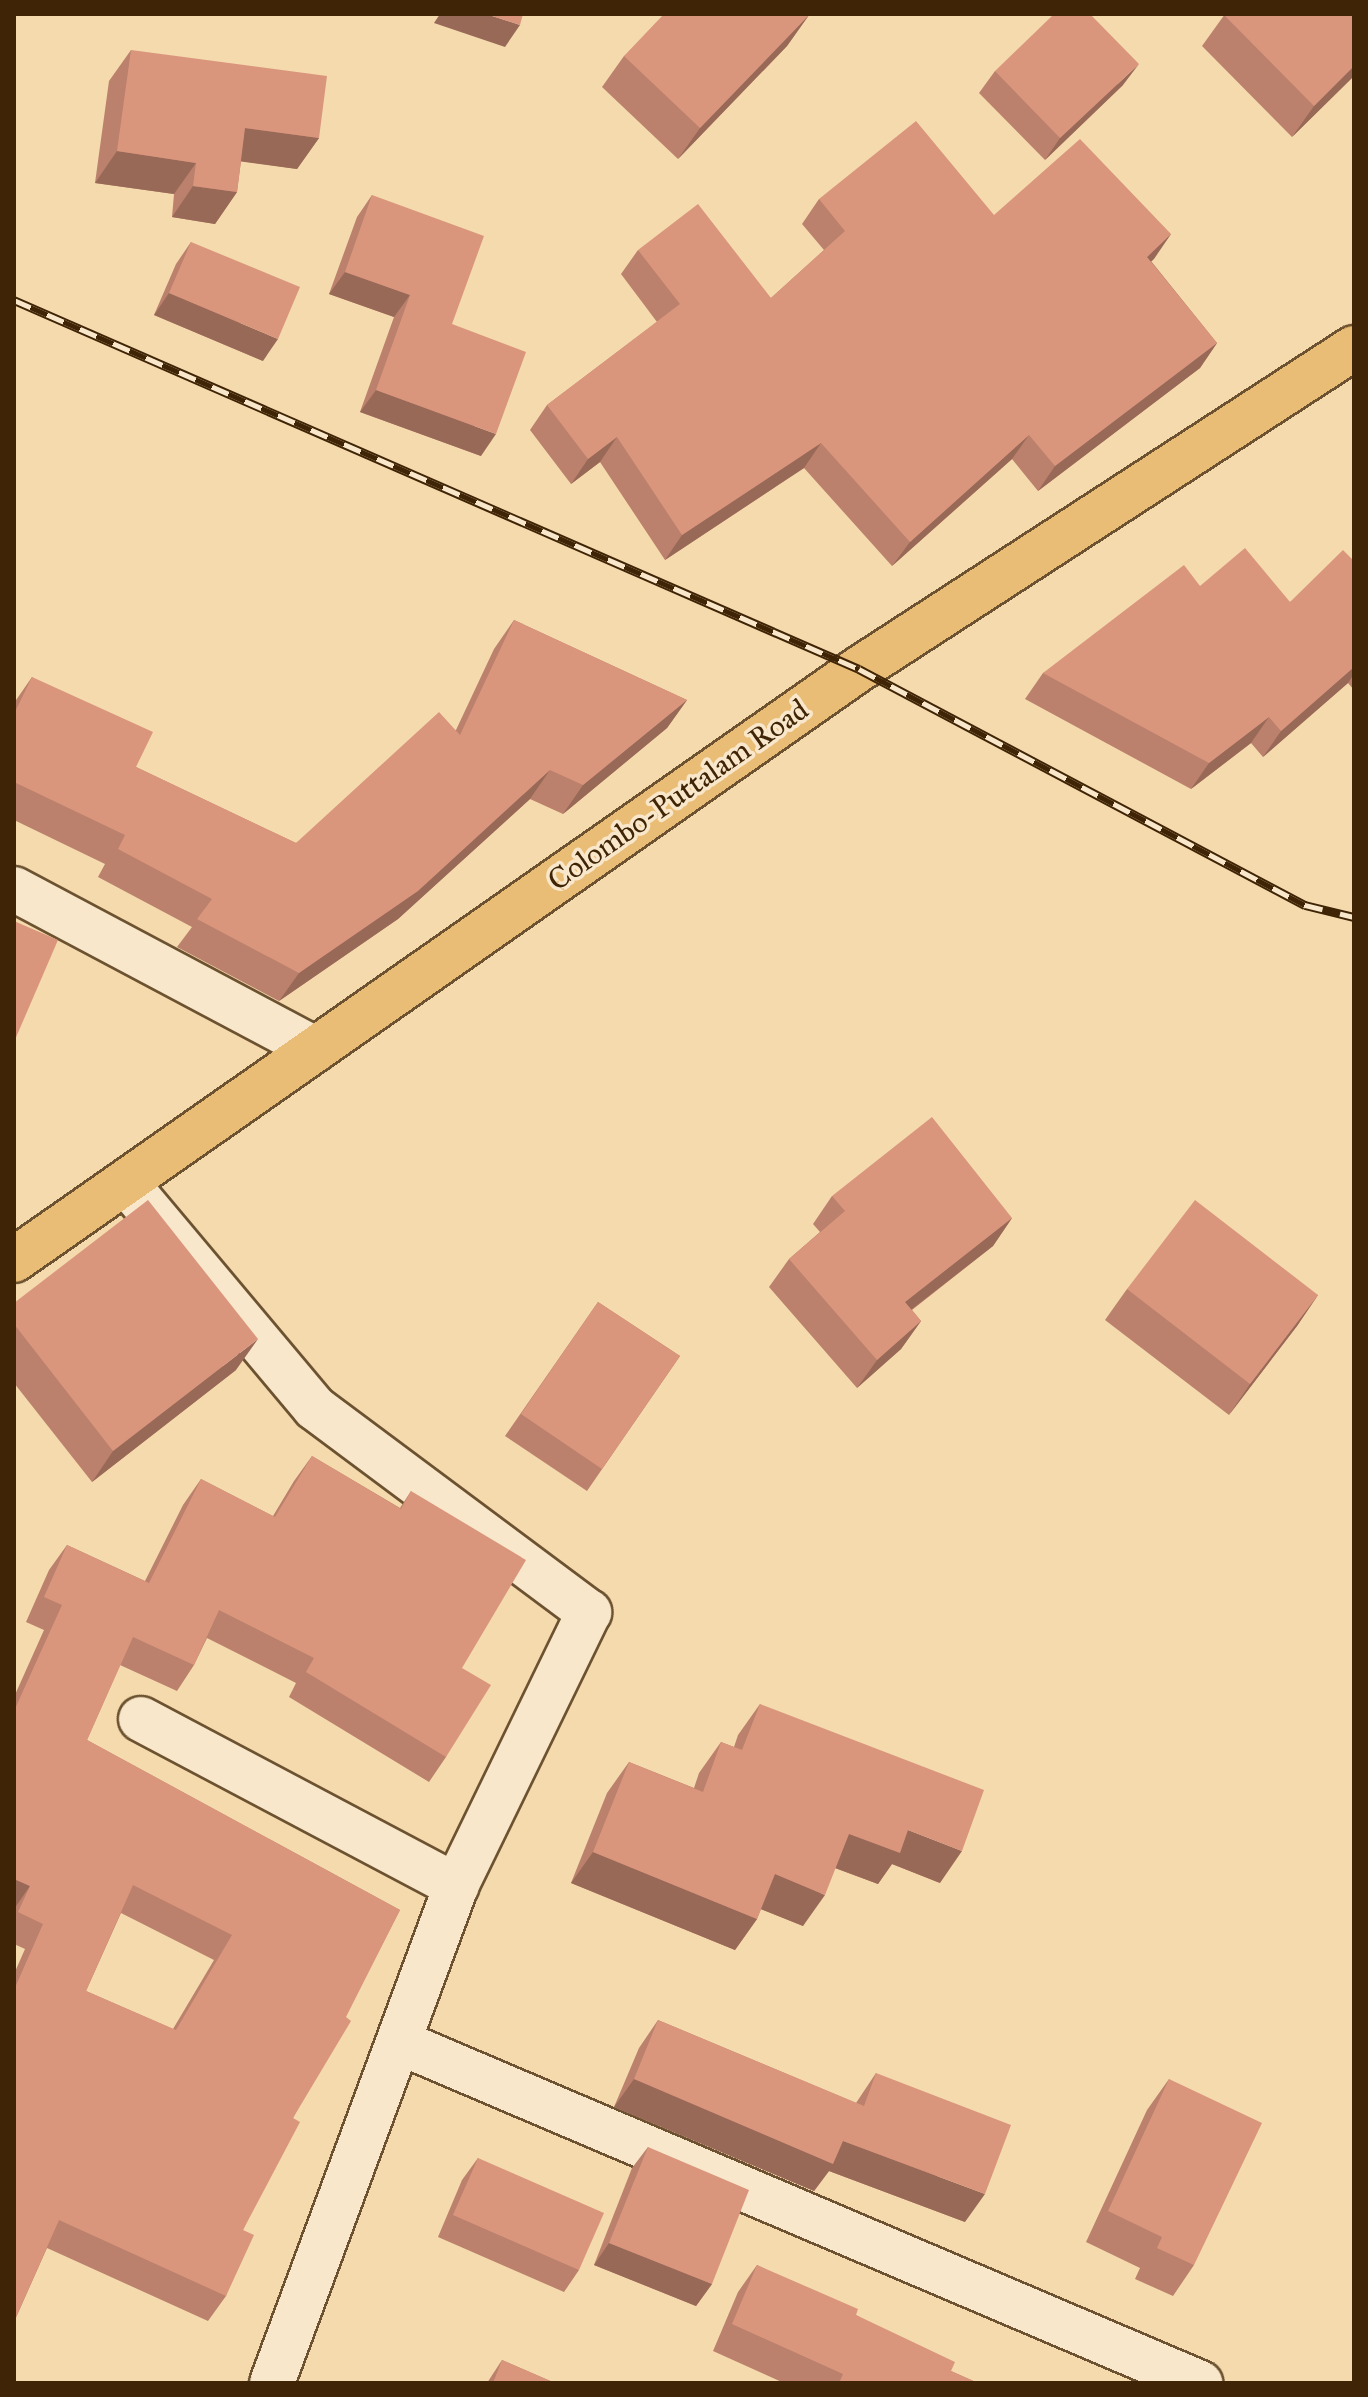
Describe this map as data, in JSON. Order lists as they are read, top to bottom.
{
  "streets": {
    "highway": ["Colombo-Puttalam Road"]
  }
}
